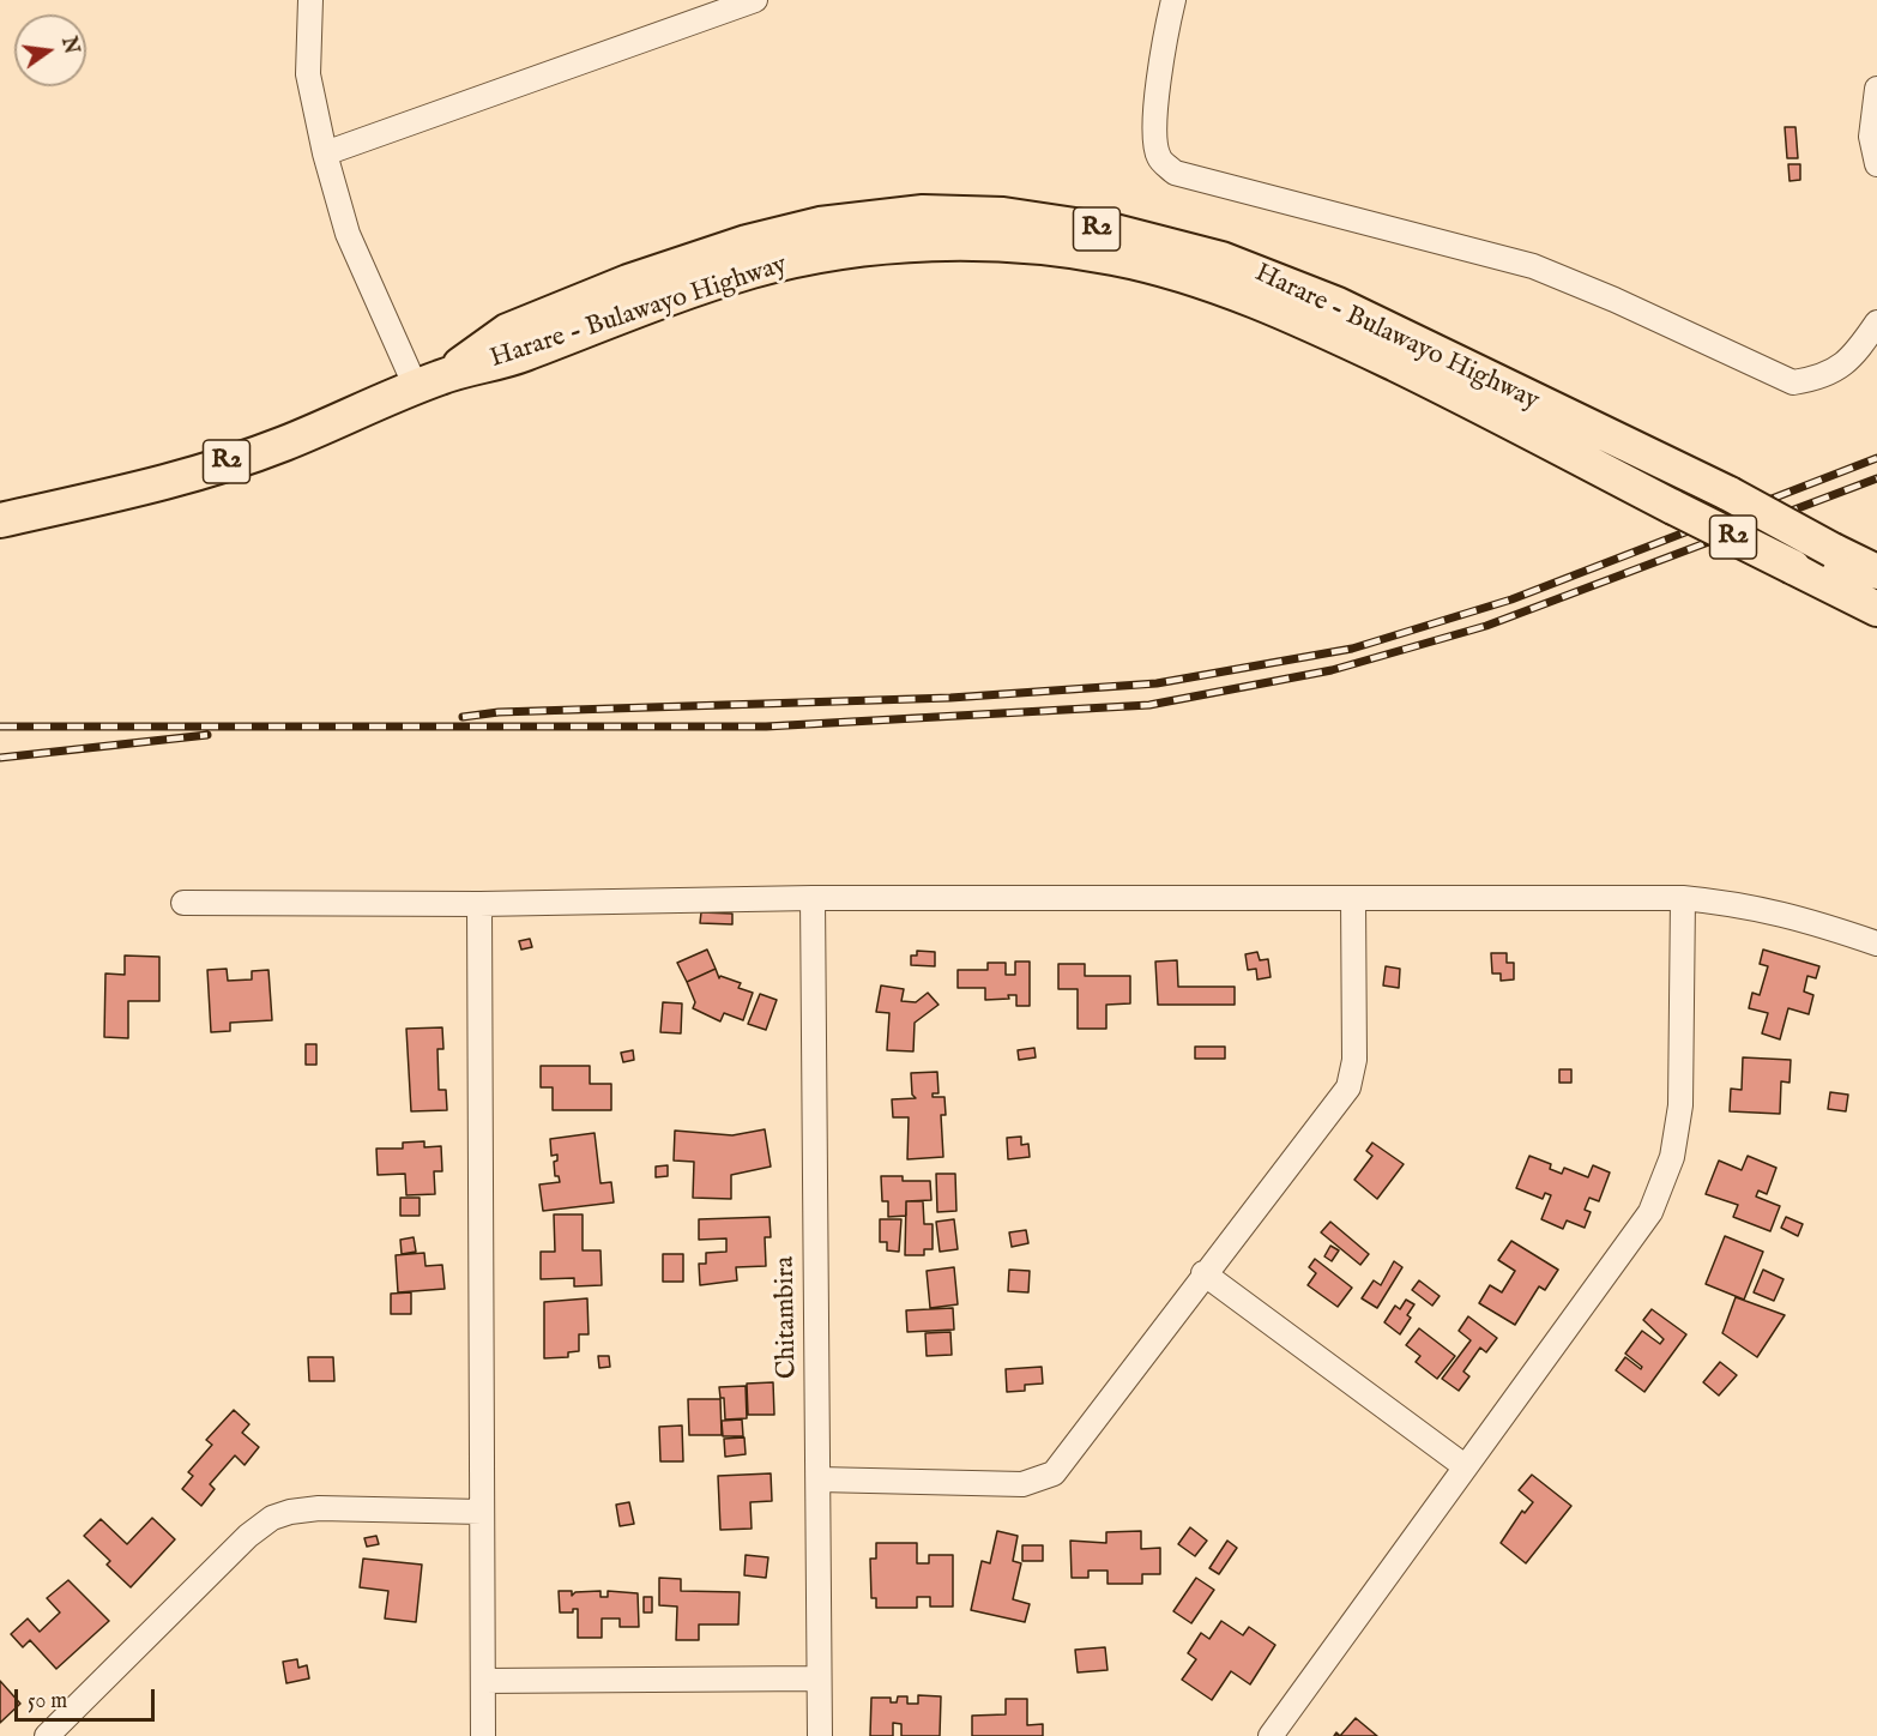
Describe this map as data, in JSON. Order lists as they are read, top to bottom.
{
  "streets": {
    "highway": ["R2", "Harare - Bulawayo Highway"],
    "street": ["Chitambira"]
  },
  "scale_bar": "50 m",
  "north": "right"
}
